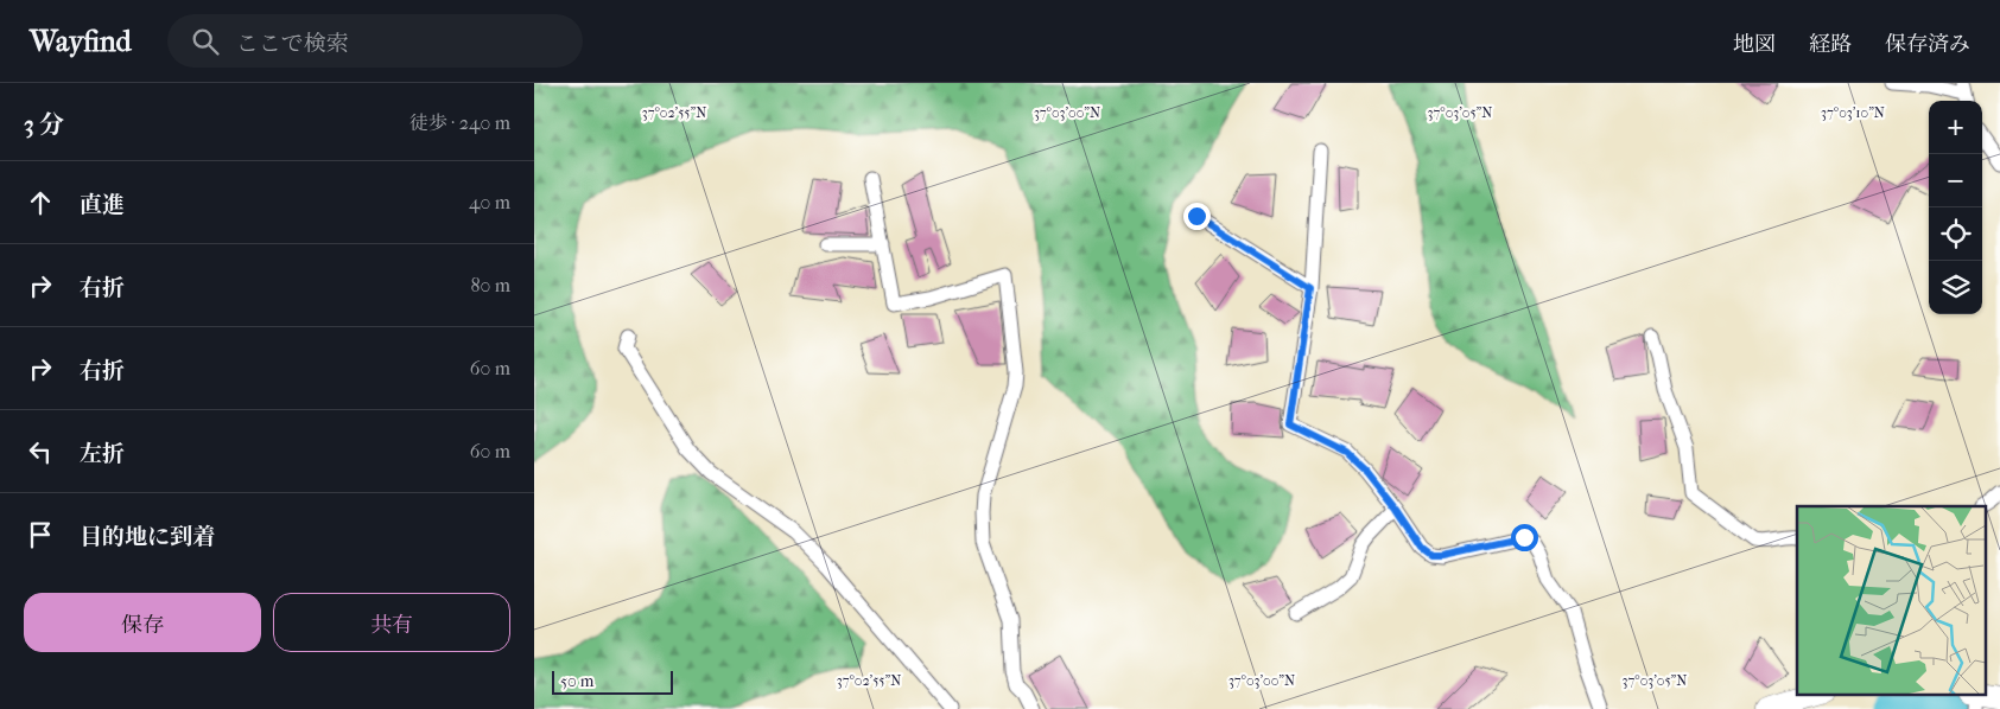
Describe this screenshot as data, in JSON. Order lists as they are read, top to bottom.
{
  "scale_bar": "50 m",
  "page": {
    "header": "Wayfind",
    "search": "ここで検索",
    "nav": ["地図", "経路", "保存済み"],
    "heading": ["3 分", "徒歩 · 240 m"],
    "map_buttons": ["+", "−"],
    "list": [
      ["直進", "40 m"],
      ["右折", "80 m"],
      ["右折", "60 m"],
      ["左折", "60 m"],
      "目的地に到着"
    ],
    "buttons": ["保存", "共有"],
    "scale": "50 m"
  },
  "coordinates": [
    "37°02'55\"N",
    "37°03'00\"N",
    "37°03'05\"N",
    "37°03'10\"N"
  ]
}
